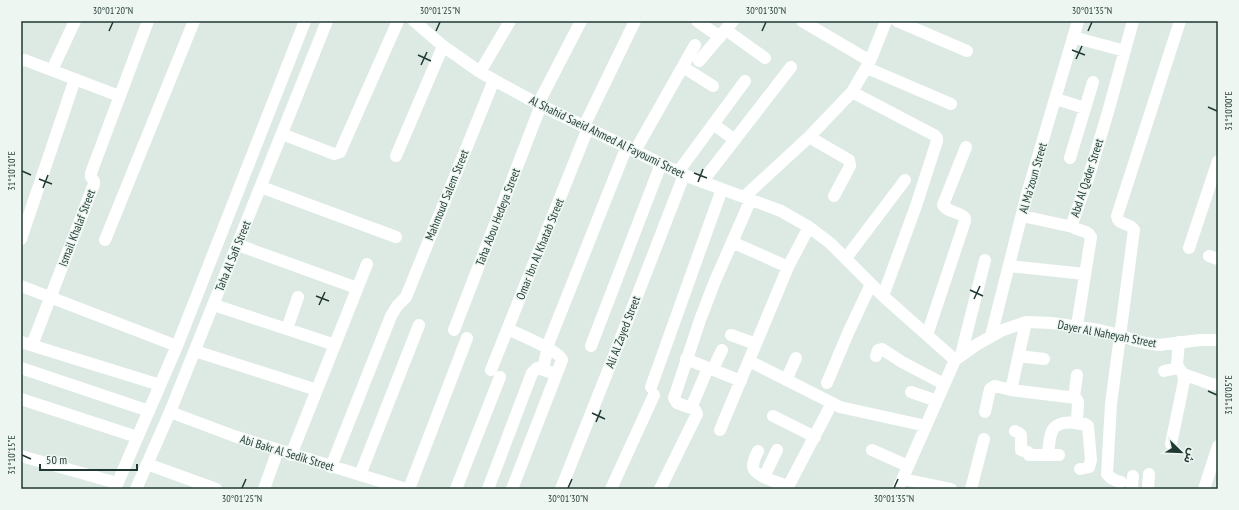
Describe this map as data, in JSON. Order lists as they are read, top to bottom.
{
  "streets": {
    "street": [
      "Al Shahid Saeid Ahmed Al Fayoumi Street",
      "Al Ma'zoun Street",
      "Abd Al Qader Street",
      "Mahmoud Salem Street",
      "Taha Abou Hedeya Street",
      "Ismail Khalaf Street",
      "Omar Ibn Al Khatab Street",
      "Taha Al Safi Street",
      "Ali Al Zayed Street",
      "Dayer Al Naheyah Street",
      "Abi Bakr Al Sedik Street"
    ]
  },
  "crossings": [
    ["Al Shahid Saeid Ahmed Al Fayoumi Street", "Mahmoud Salem Street"],
    ["Al Shahid Saeid Ahmed Al Fayoumi Street", "Taha Abou Hedeya Street"],
    ["Al Shahid Saeid Ahmed Al Fayoumi Street", "Omar Ibn Al Khatab Street"],
    ["Al Shahid Saeid Ahmed Al Fayoumi Street", "Ali Al Zayed Street"],
    ["Al Shahid Saeid Ahmed Al Fayoumi Street", "Dayer Al Naheyah Street"],
    ["Al Ma'zoun Street", "Dayer Al Naheyah Street"],
    ["Abd Al Qader Street", "Dayer Al Naheyah Street"],
    ["Mahmoud Salem Street", "Abi Bakr Al Sedik Street"],
    ["Taha Al Safi Street", "Abi Bakr Al Sedik Street"]
  ],
  "scale_bar": "50 m",
  "north": "bottom right",
  "coordinates": [
    "30°01'20\"N",
    "30°01'25\"N",
    "30°01'30\"N",
    "30°01'35\"N",
    "31°10'00\"E",
    "31°10'10\"E",
    "31°10'05\"E",
    "31°10'15\"E"
  ]
}
